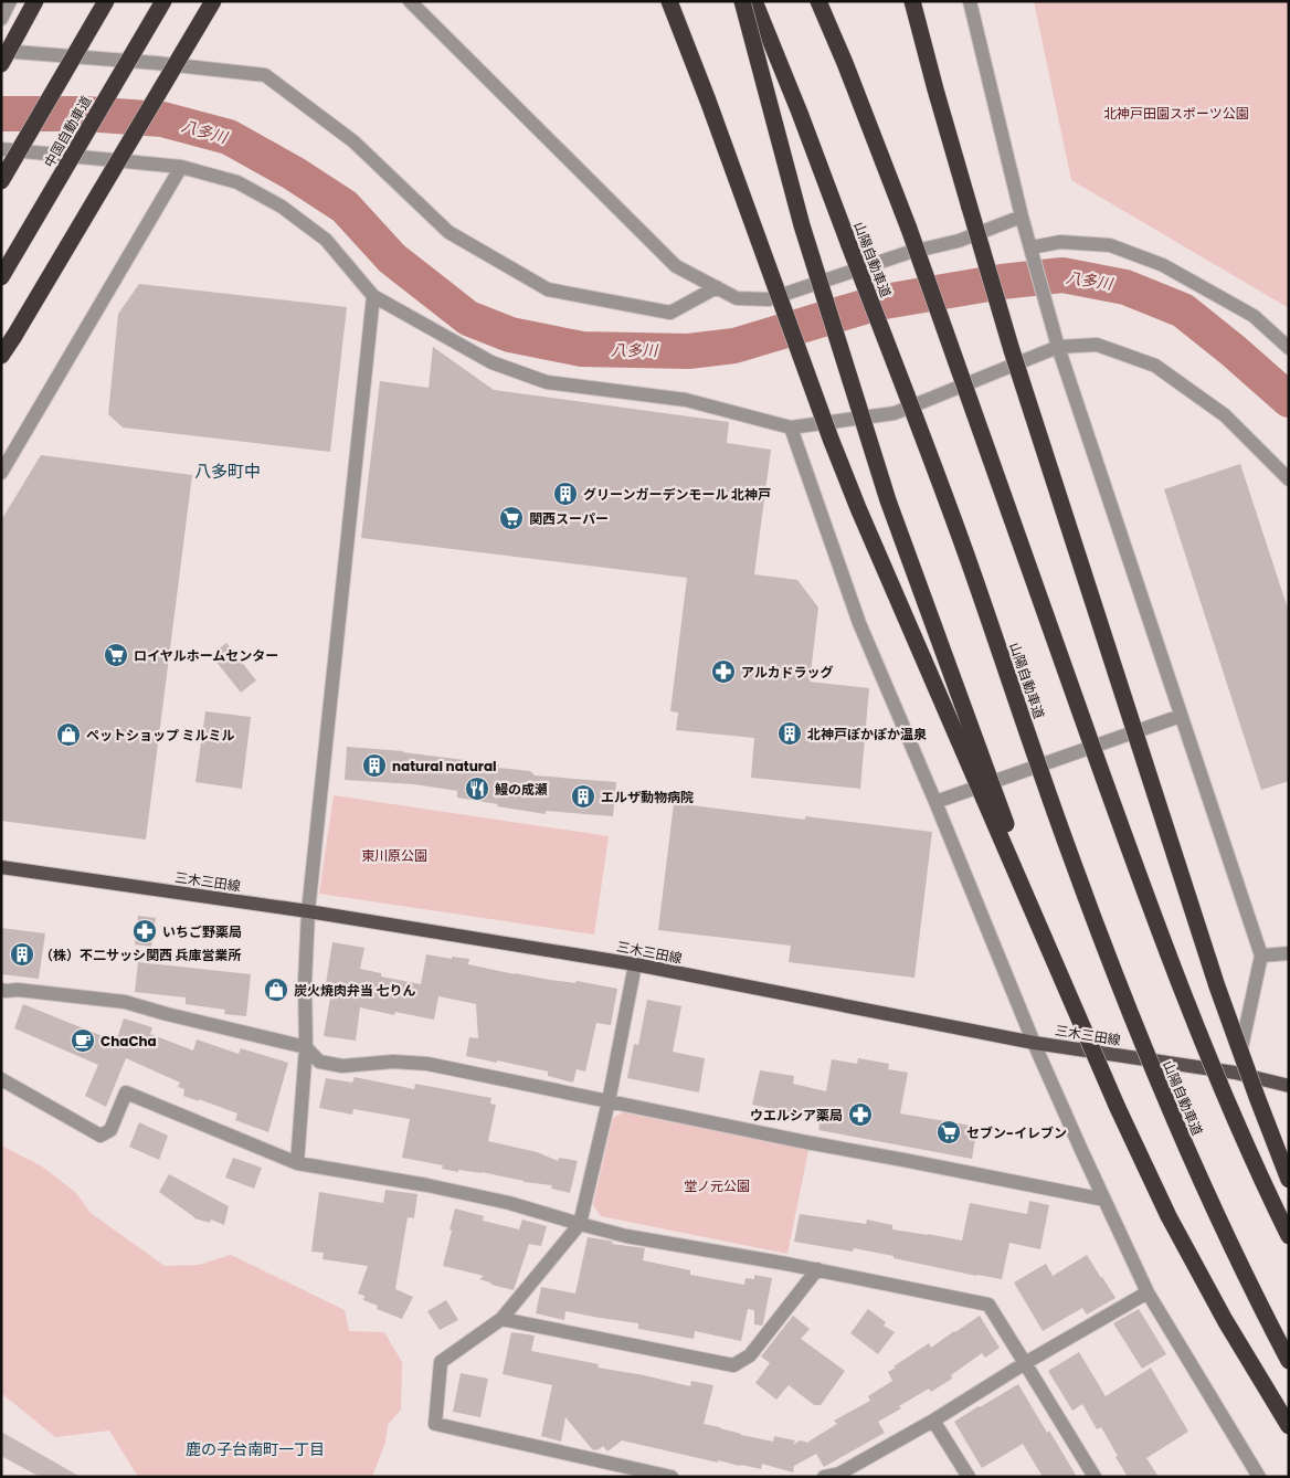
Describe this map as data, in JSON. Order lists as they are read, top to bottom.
{
  "streets": {
    "highway": ["中国自動車道", "山陽自動車道"],
    "main road": ["三木三田線"]
  },
  "districts": ["八多町中", "鹿の子台南町一丁目"],
  "water": ["八多川"],
  "parks": ["北神戸田園スポーツ公園", "東川原公園", "堂ノ元公園"],
  "places": {
    "building": [
      "グリーンガーデンモール 北神戸",
      "北神戸ぽかぽか温泉",
      "natural natural",
      "エルザ動物病院",
      "（株）不二サッシ関西 兵庫営業所"
    ],
    "supermarket": ["関西スーパー", "ロイヤルホームセンター", "セブン-イレブン"],
    "pharmacy": ["アルカドラッグ", "いちご野薬局", "ウエルシア薬局"],
    "shop": ["ペットショップ ミルミル", "炭火焼肉弁当 七りん"],
    "restaurant": ["鰻の成瀬"],
    "cafe": ["ChaCha"]
  }
}
